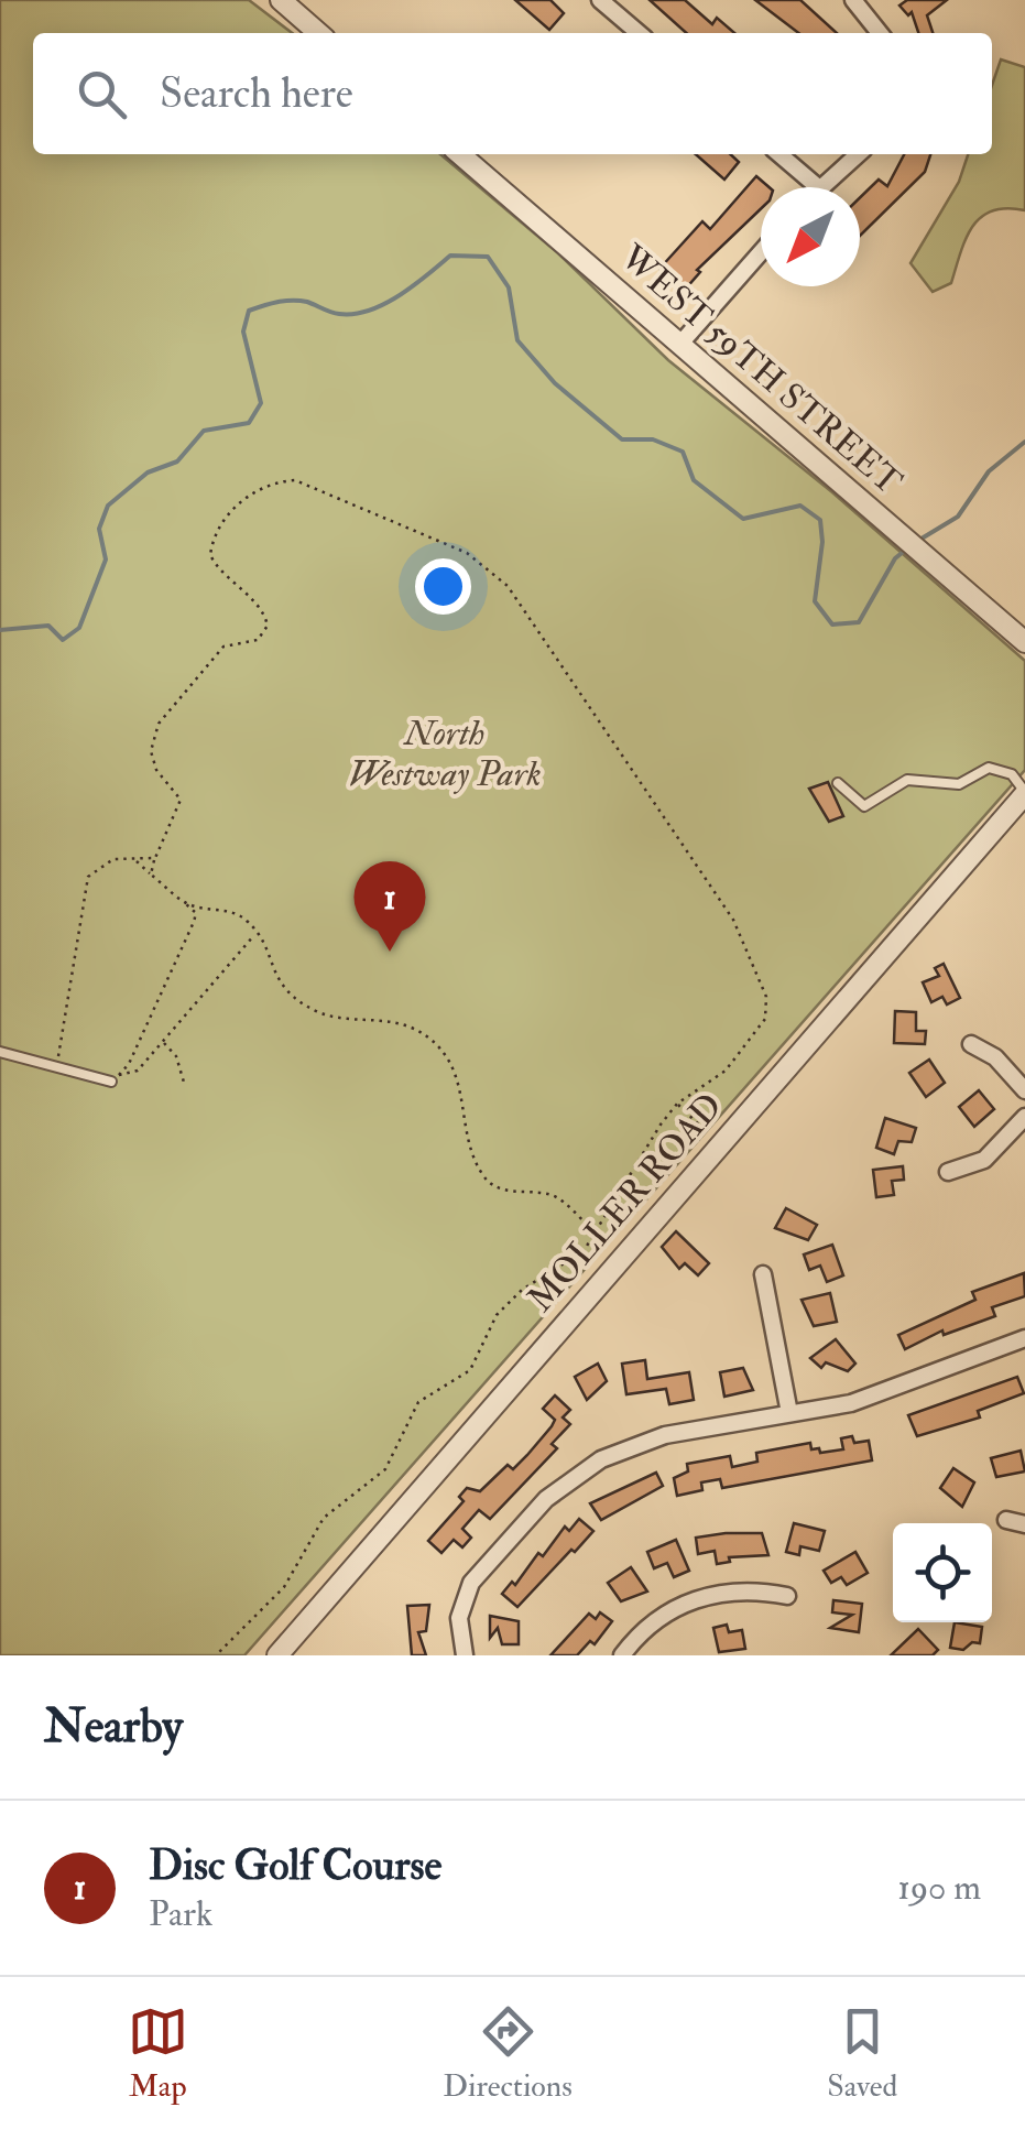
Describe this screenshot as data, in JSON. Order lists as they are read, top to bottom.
{
  "streets": {
    "street": ["WEST 59TH STREET", "MOLLER ROAD"]
  },
  "parks": ["North Westway Park"],
  "north": "bottom left",
  "page": {
    "search": "Search here",
    "pins": "1",
    "heading": "Nearby",
    "list": [
      {
        "mark": "1",
        "name": "Disc Golf Course",
        "note": "Park",
        "value": "190 m"
      }
    ],
    "nav": ["Map", "Directions", "Saved"]
  }
}
